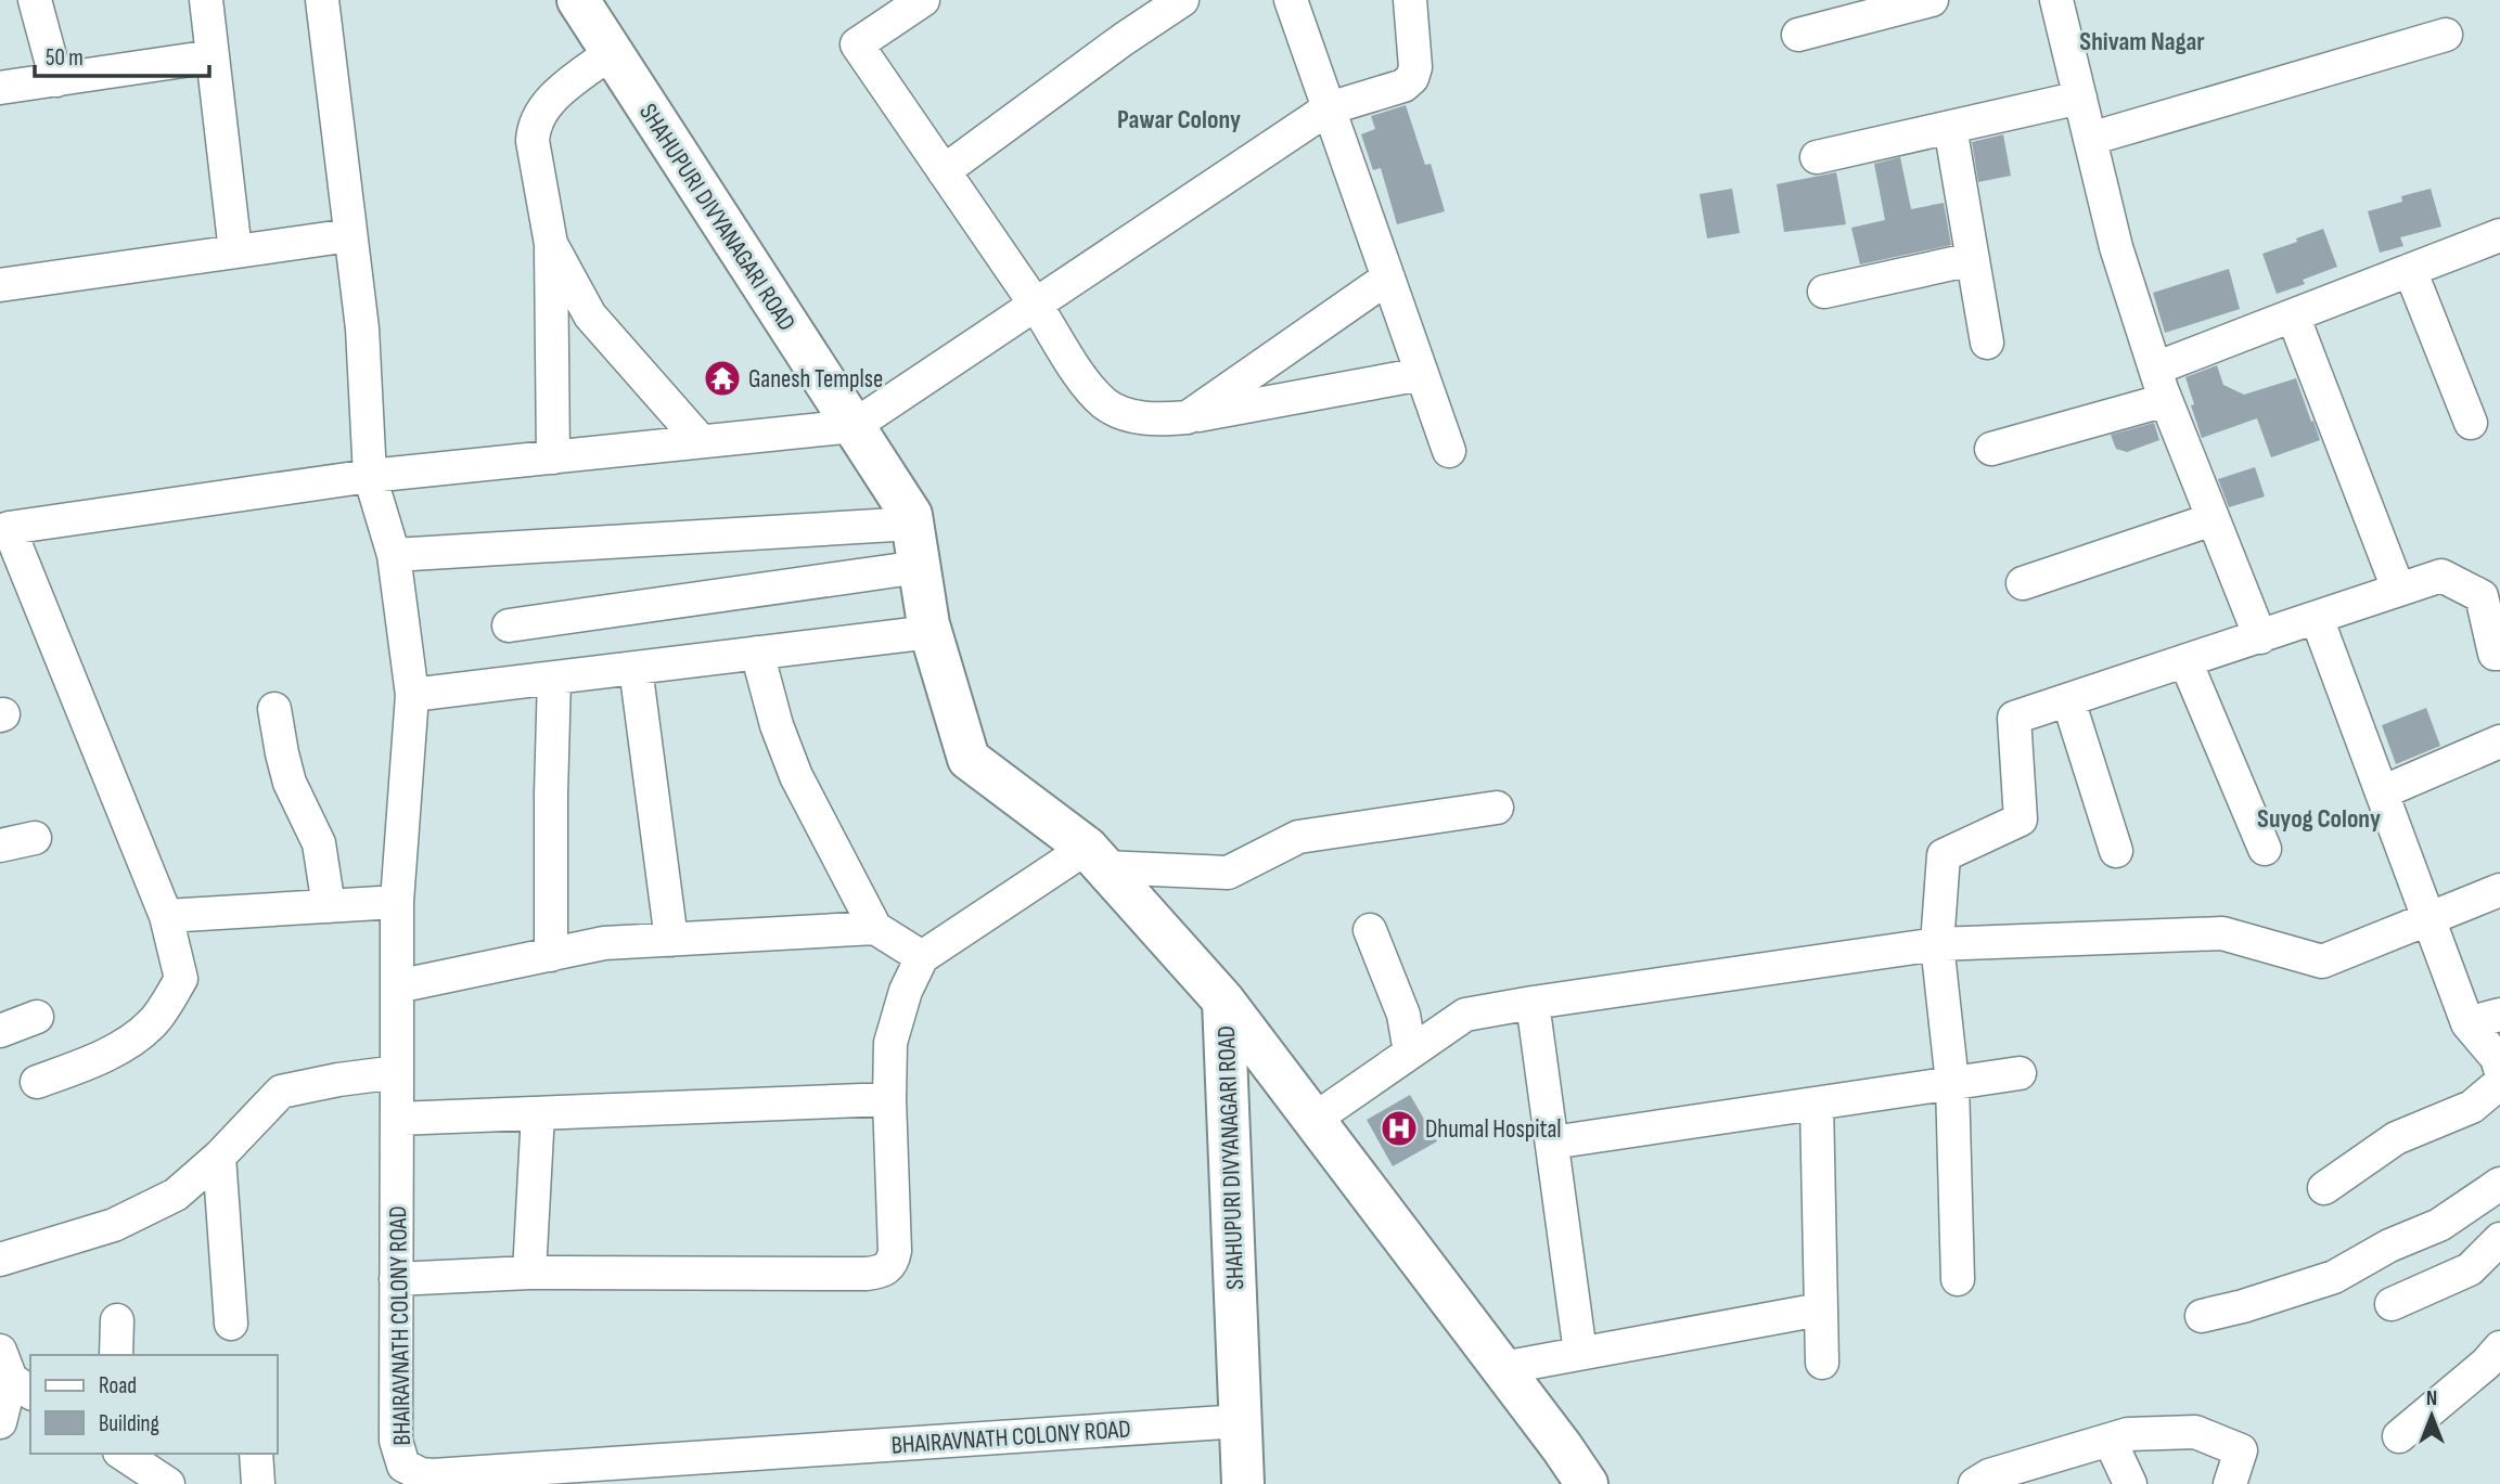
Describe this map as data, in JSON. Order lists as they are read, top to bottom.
{
  "streets": {
    "main road": ["SHAHUPURI DIVYANAGARI ROAD"],
    "street": ["BHAIRAVNATH COLONY ROAD"]
  },
  "crossings": [
    ["SHAHUPURI DIVYANAGARI ROAD", "BHAIRAVNATH COLONY ROAD"]
  ],
  "districts": ["Shivam Nagar", "Pawar Colony", "Suyog Colony"],
  "places": {
    "temple": ["Ganesh Templse"],
    "hospital": ["Dhumal Hospital"]
  },
  "legend": ["Road", "Building"],
  "scale_bar": "50 m",
  "north": "top"
}
